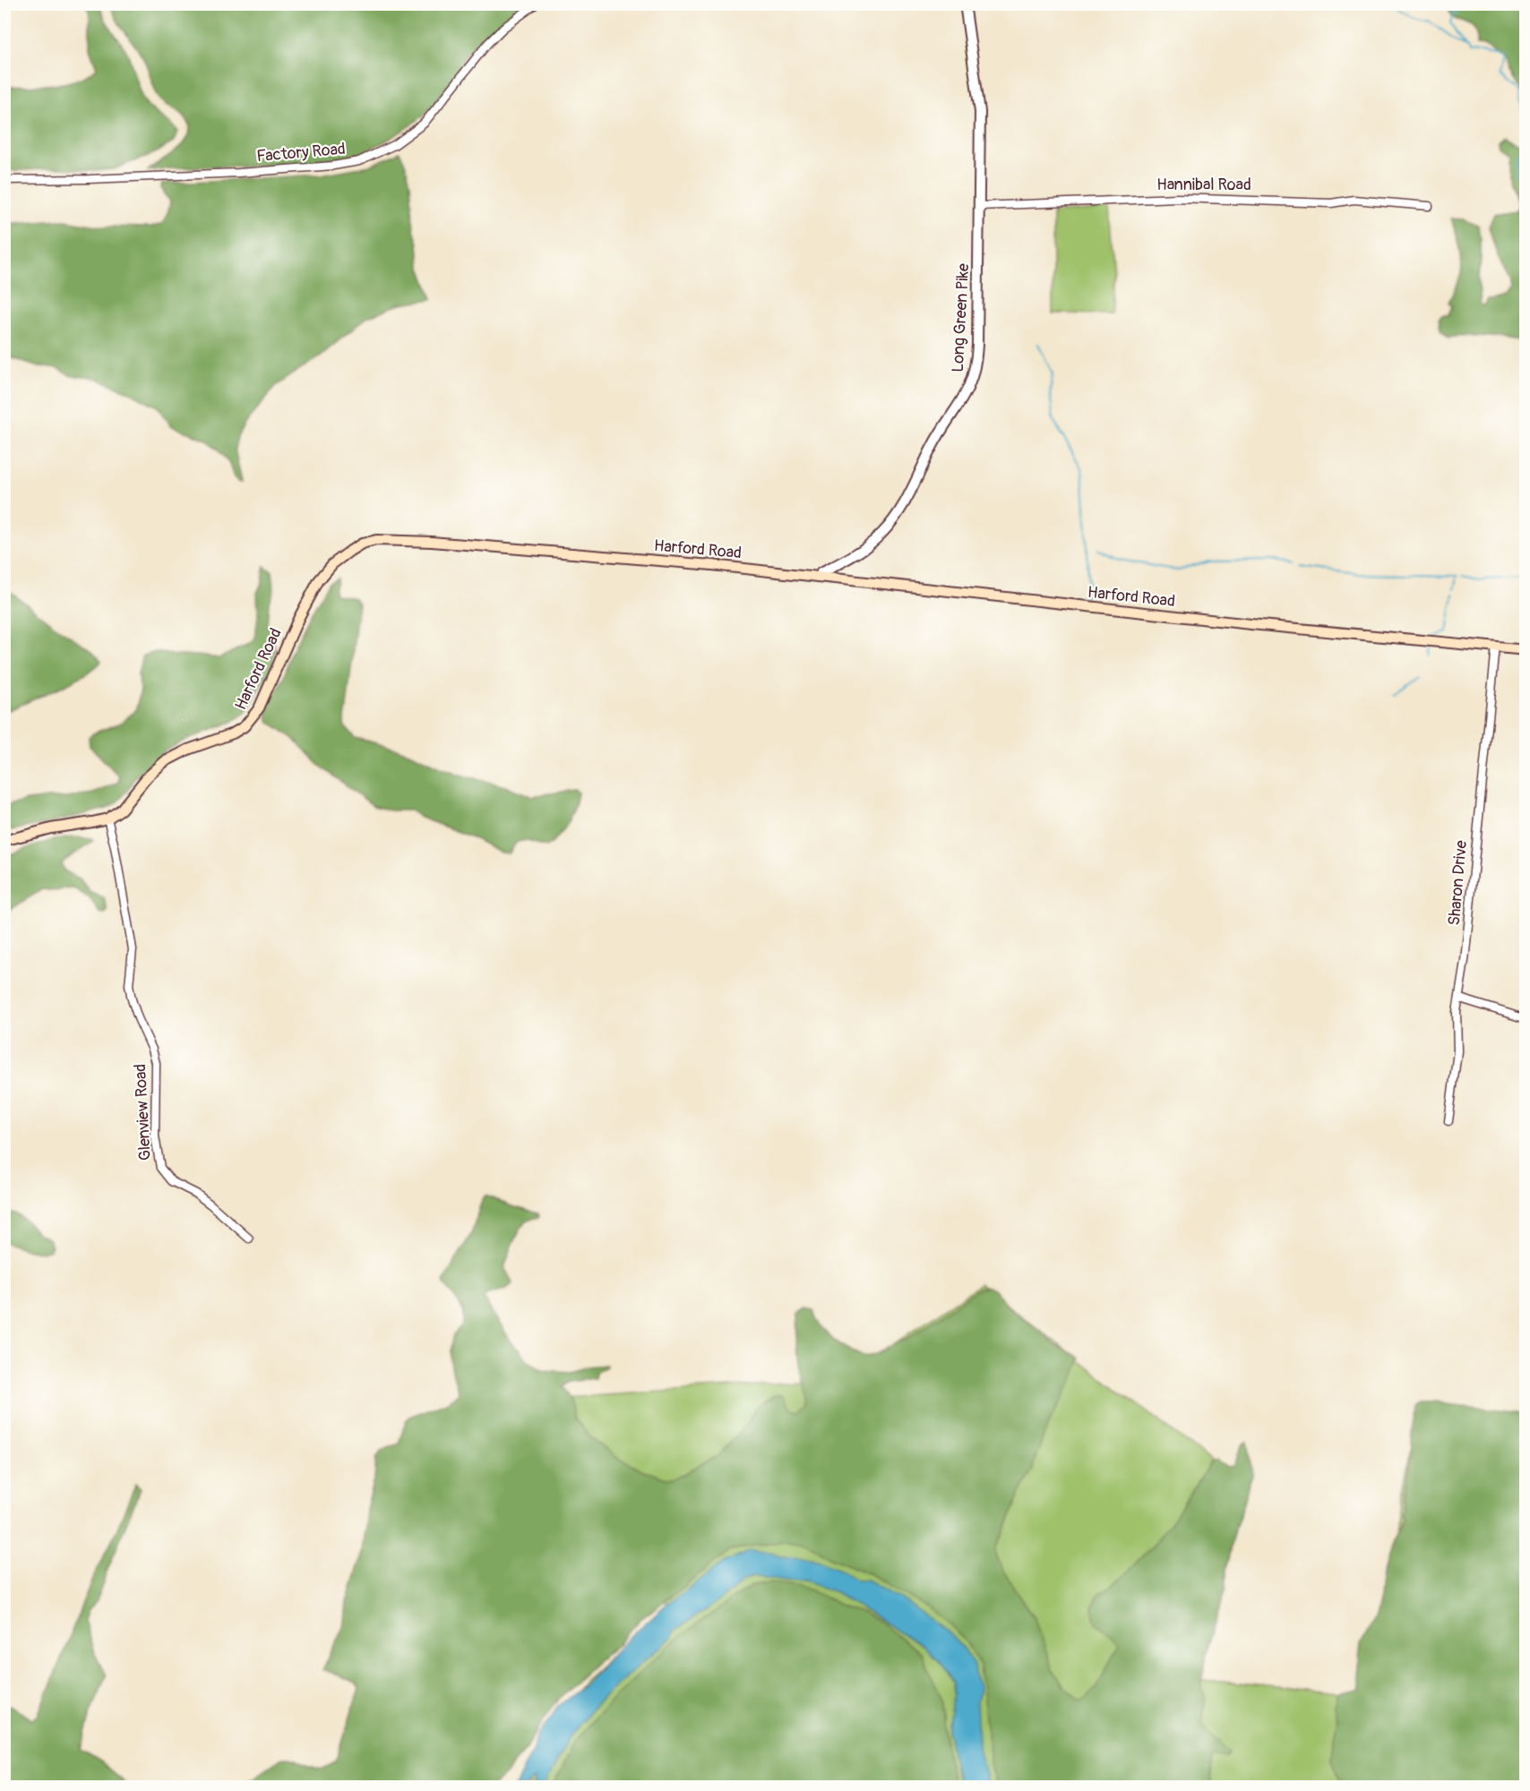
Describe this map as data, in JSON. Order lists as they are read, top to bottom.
{
  "streets": {
    "main road": ["Harford Road"],
    "street": [
      "Factory Road",
      "Hannibal Road",
      "Long Green Pike",
      "Sharon Drive",
      "Glenview Road"
    ]
  },
  "crossings": [
    ["Hannibal Road", "Long Green Pike"],
    ["Long Green Pike", "Harford Road"],
    ["Harford Road", "Sharon Drive"],
    ["Harford Road", "Glenview Road"]
  ]
}
